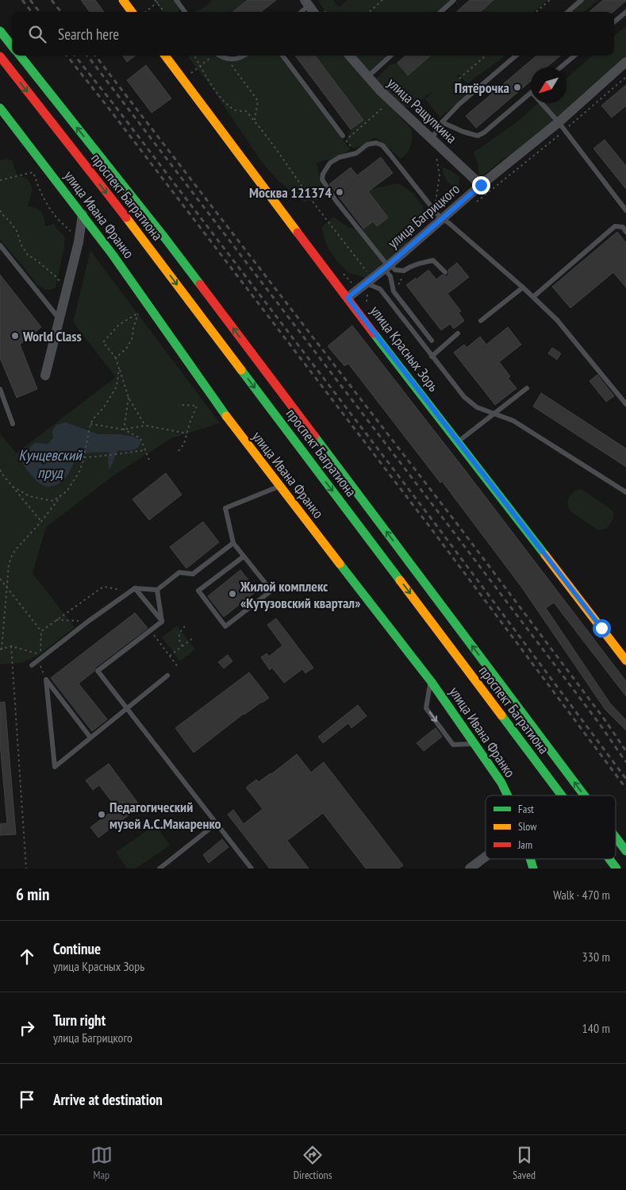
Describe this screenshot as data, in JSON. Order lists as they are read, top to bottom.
{
  "streets": {
    "main road": ["проспект Багратиона", "улица Ивана Франко", "улица Красных Зорь"],
    "street": ["улица Ращупкина", "улица Багрицкого"]
  },
  "crossings": [
    ["улица Ращупкина", "улица Багрицкого"],
    ["улица Багрицкого", "улица Красных Зорь"]
  ],
  "water": ["Кунцевский пруд"],
  "places": [
    "Пятёрочка",
    "Москва 121374",
    "World Class",
    "Жилой комплекс «Кутузовский квартал»",
    "Педагогический музей А.С.Макаренко"
  ],
  "legend": ["Fast", "Slow", "Jam"],
  "north": "bottom left",
  "page": {
    "search": "Search here",
    "heading": ["6 min", "Walk · 470 m"],
    "list": [
      ["Continue", "улица Красных Зорь", "330 m"],
      ["Turn right", "улица Багрицкого", "140 m"],
      "Arrive at destination"
    ],
    "nav": ["Map", "Directions", "Saved"]
  }
}
